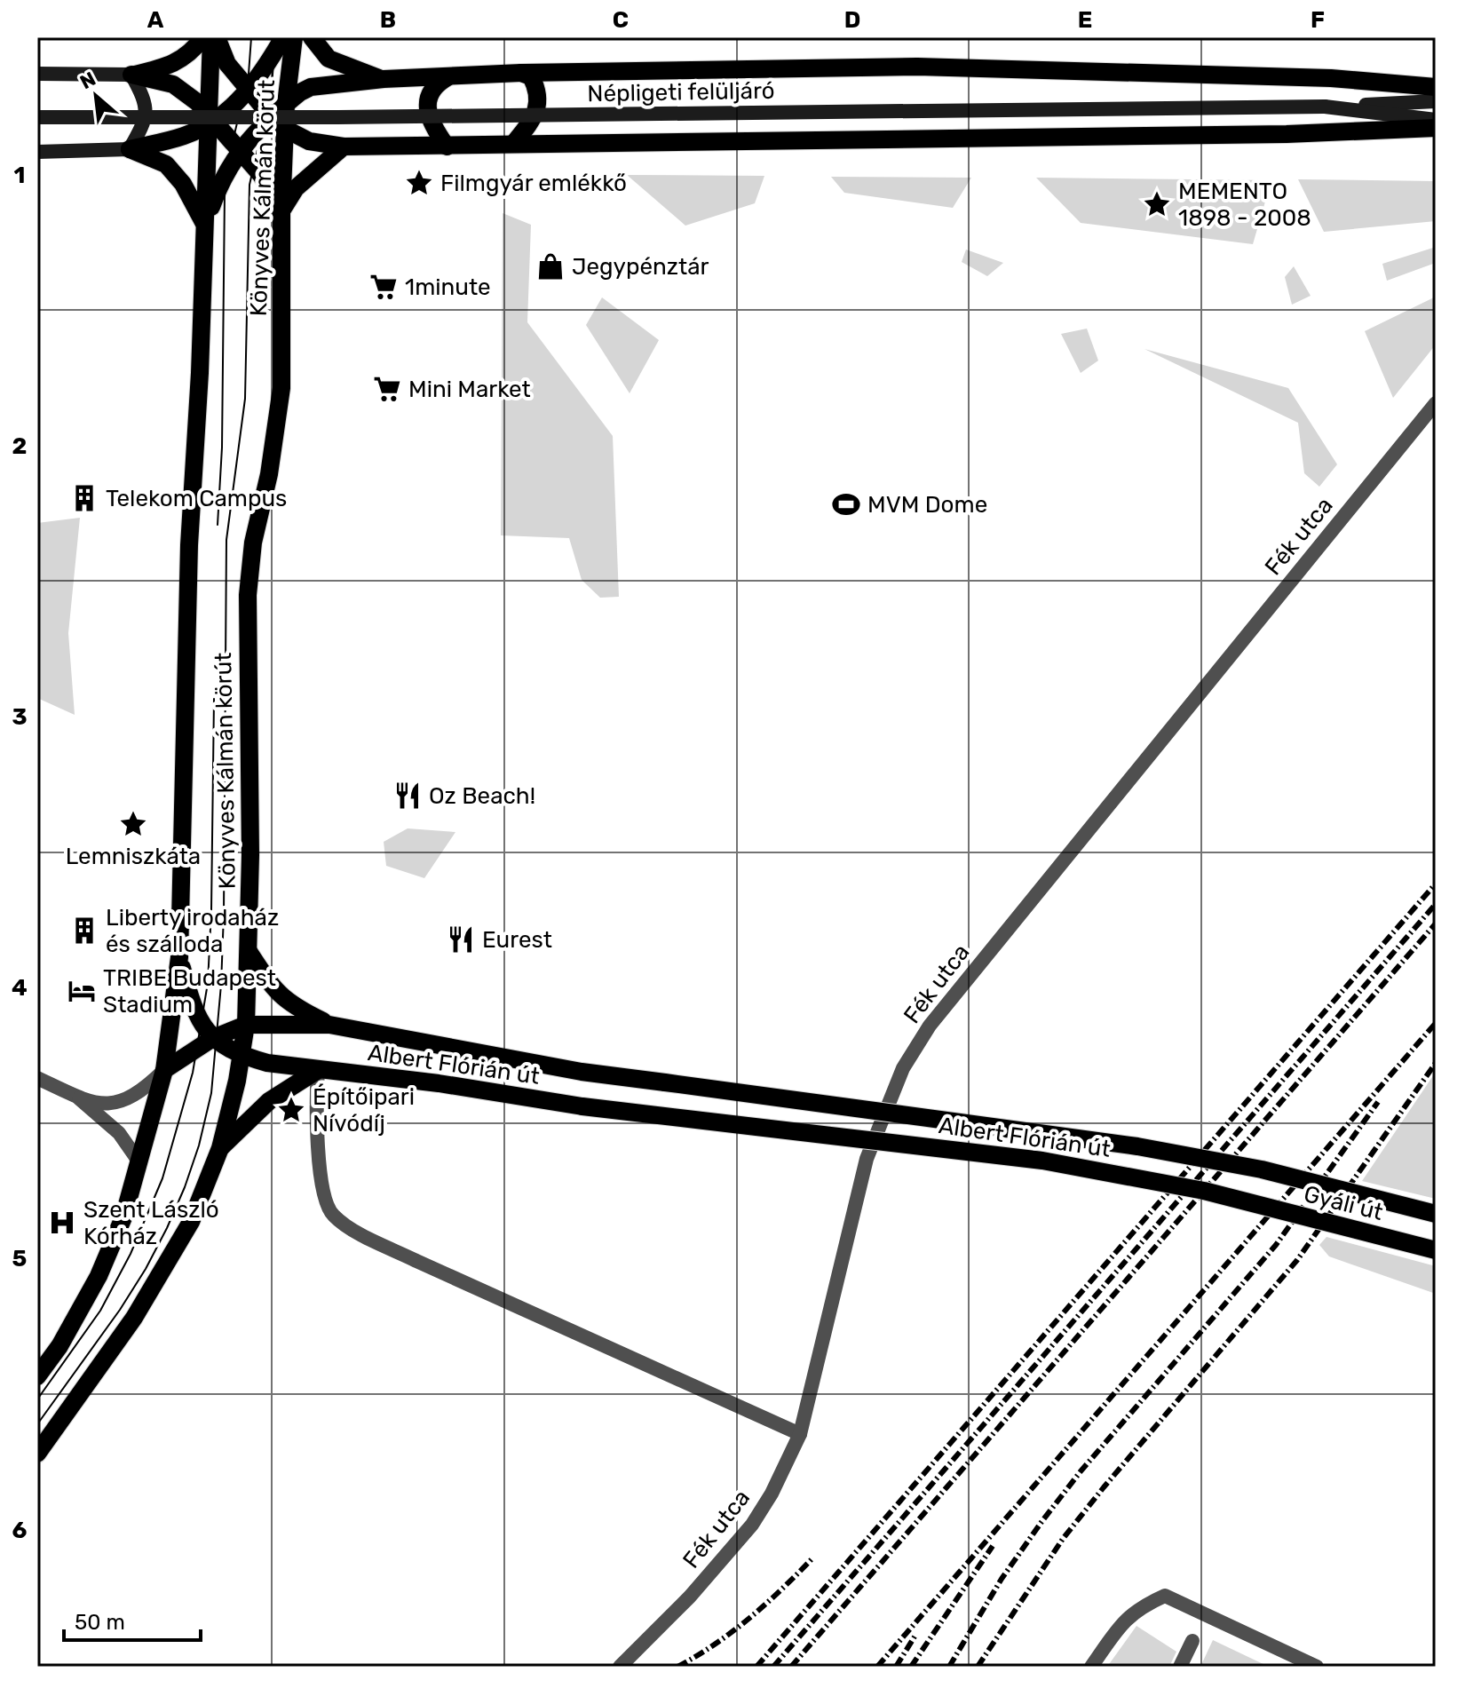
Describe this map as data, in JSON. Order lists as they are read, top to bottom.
{
  "streets": {
    "main road": [
      "Népligeti felüljáró",
      "Könyves Kálmán körút",
      "Albert Flórián út",
      "Gyáli út"
    ],
    "street": ["Fék utca"]
  },
  "crossings": [
    ["Könyves Kálmán körút", "Albert Flórián út"],
    ["Albert Flórián út", "Gyáli út"]
  ],
  "places": {
    "place": [
      "Filmgyár emlékkő",
      "MEMENTO 1898 - 2008",
      "Lemniszkáta",
      "Építőipari Nívódíj"
    ],
    "shop": ["Jegypénztár"],
    "supermarket": ["1minute", "Mini Market"],
    "building": ["Telekom Campus", "Liberty irodaház és szálloda"],
    "sports": ["MVM Dome"],
    "restaurant": ["Oz Beach!", "Eurest"],
    "hotel": ["TRIBE Budapest Stadium"],
    "hospital": ["Szent László Kórház"]
  },
  "scale_bar": "50 m",
  "north": "top left",
  "grid": {
    "columns": [
      "A",
      "B",
      "C",
      "D",
      "E",
      "F"
    ],
    "rows": [
      "1",
      "2",
      "3",
      "4",
      "5",
      "6"
    ]
  }
}
